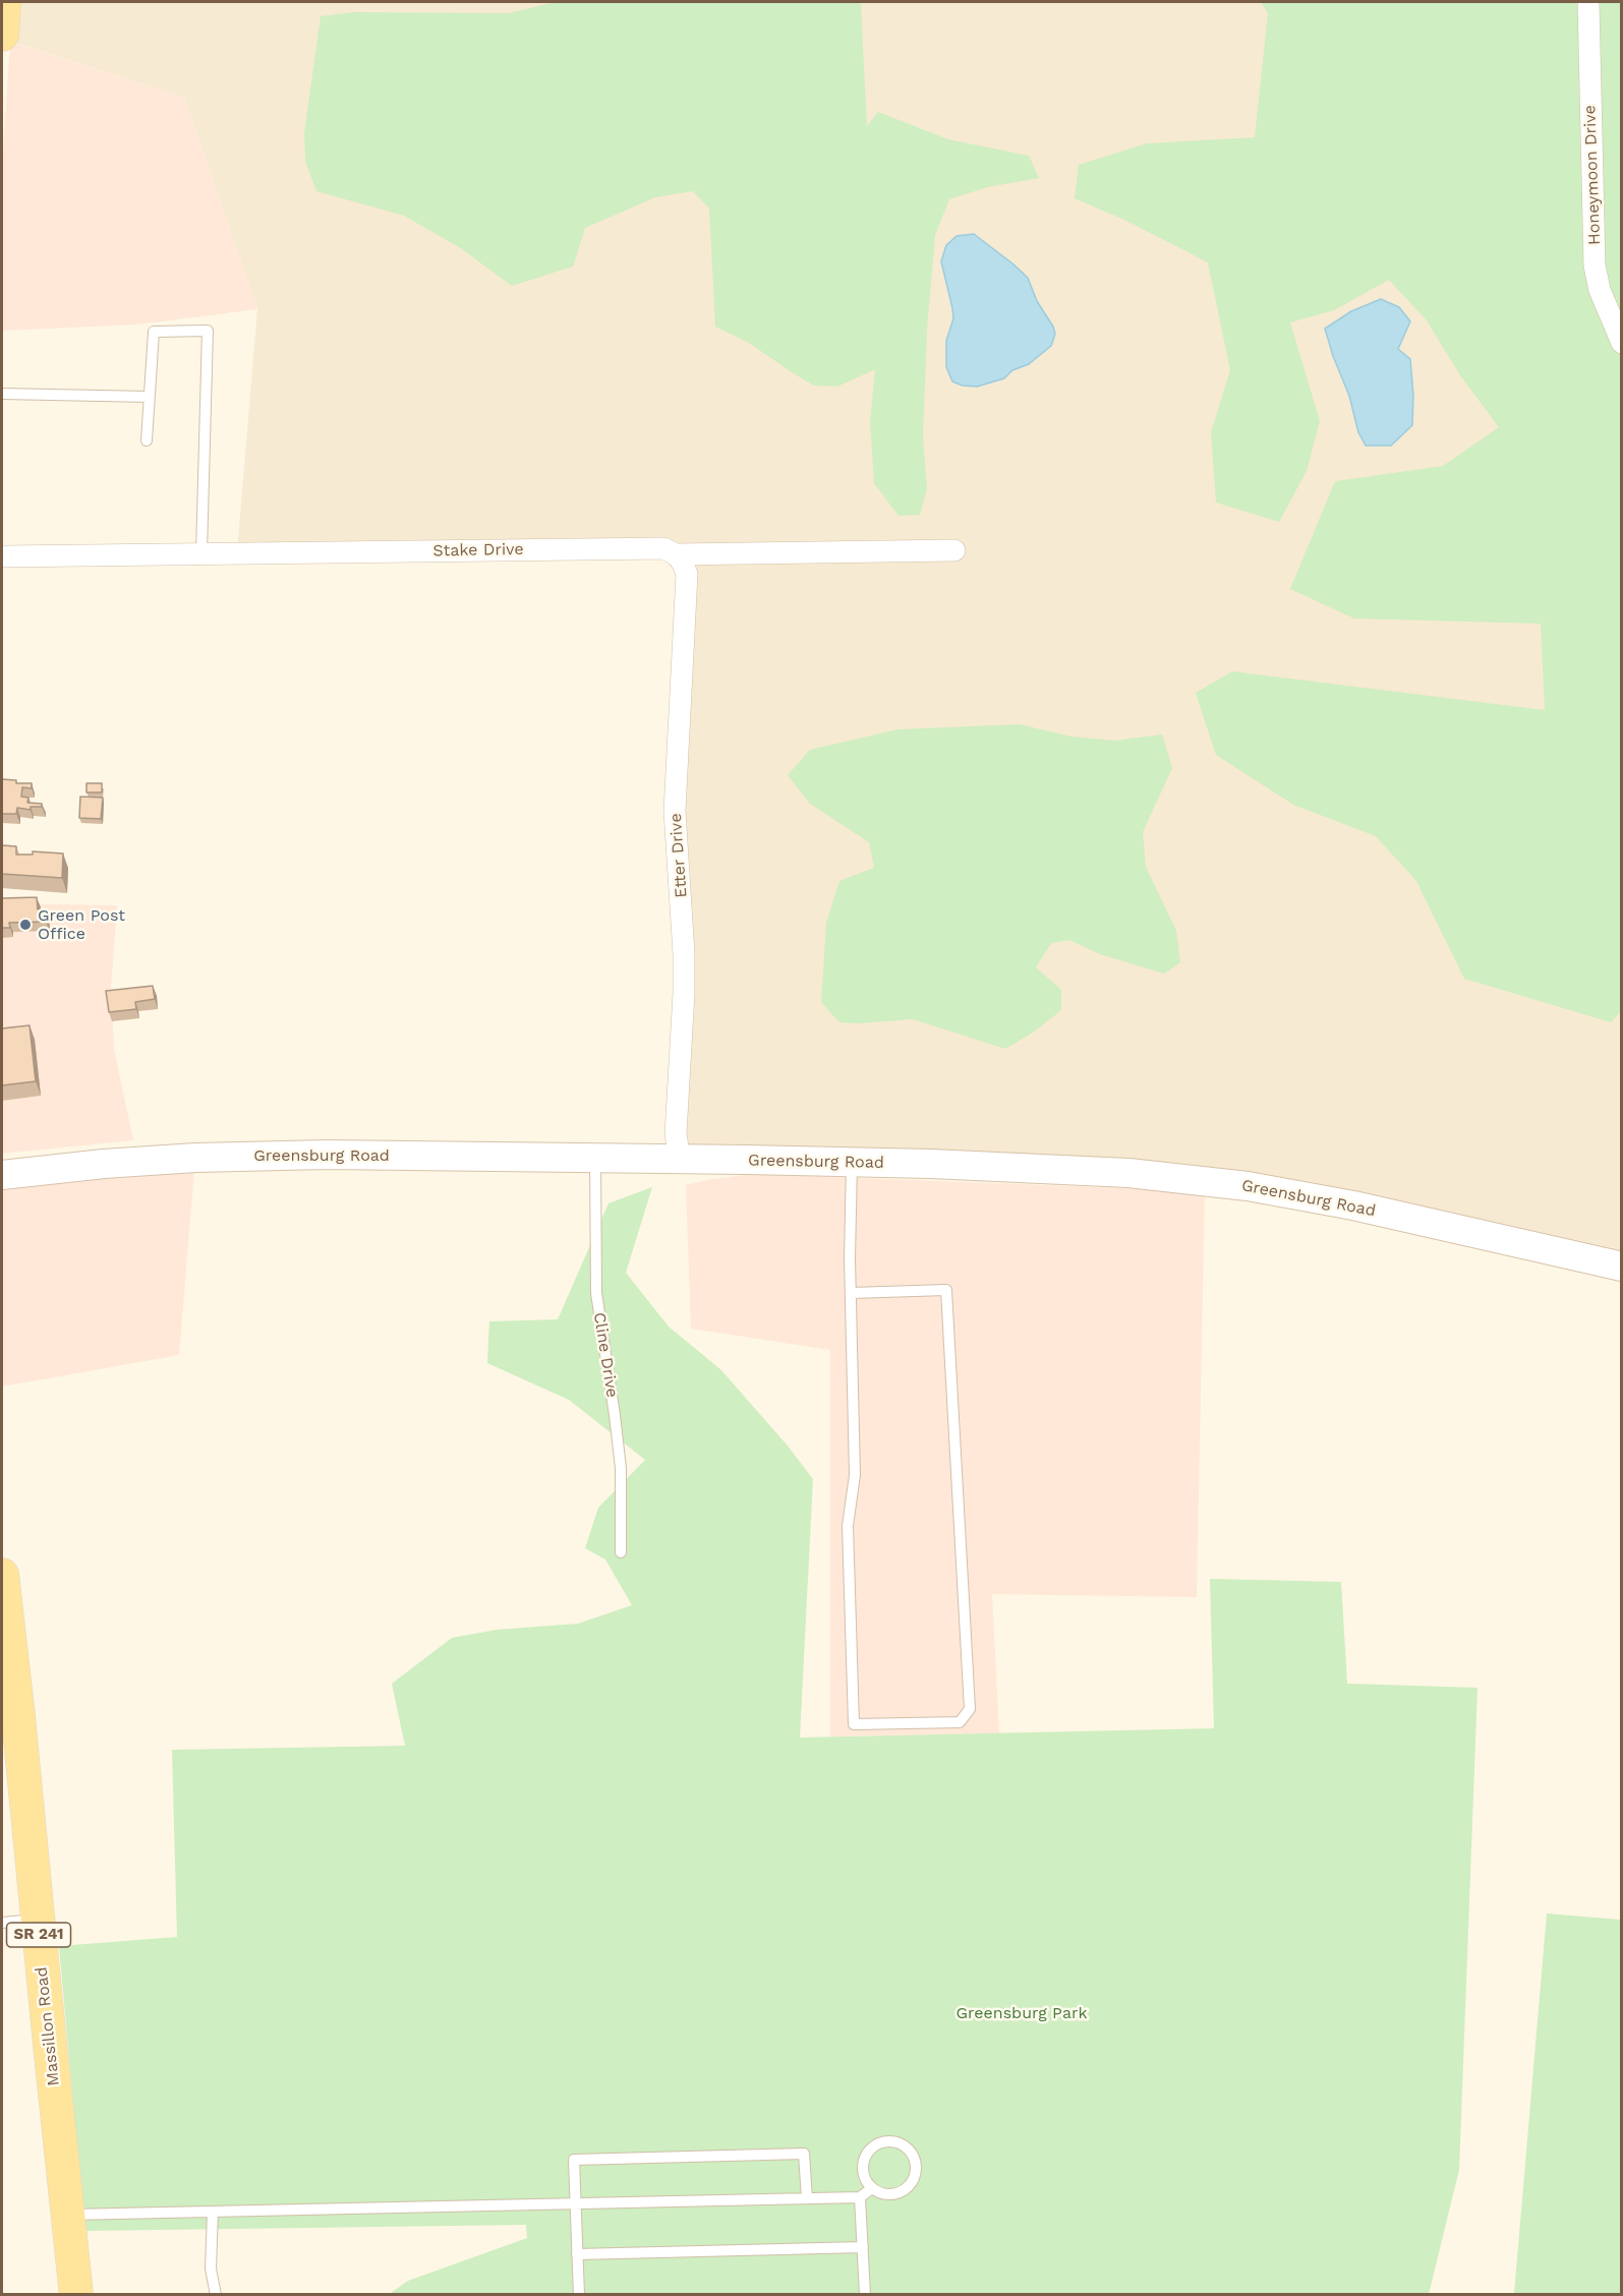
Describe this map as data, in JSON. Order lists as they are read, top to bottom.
{
  "streets": {
    "main road": ["Greensburg Road", "SR 241", "Massillon Road"],
    "street": ["Honeymoon Drive", "Stake Drive", "Etter Drive"],
    "lane": ["Cline Drive"]
  },
  "crossings": [
    ["Stake Drive", "Etter Drive"],
    ["Etter Drive", "Greensburg Road"],
    ["Greensburg Road", "Cline Drive"]
  ],
  "parks": ["Greensburg Park"],
  "places": ["Green Post Office"]
}
